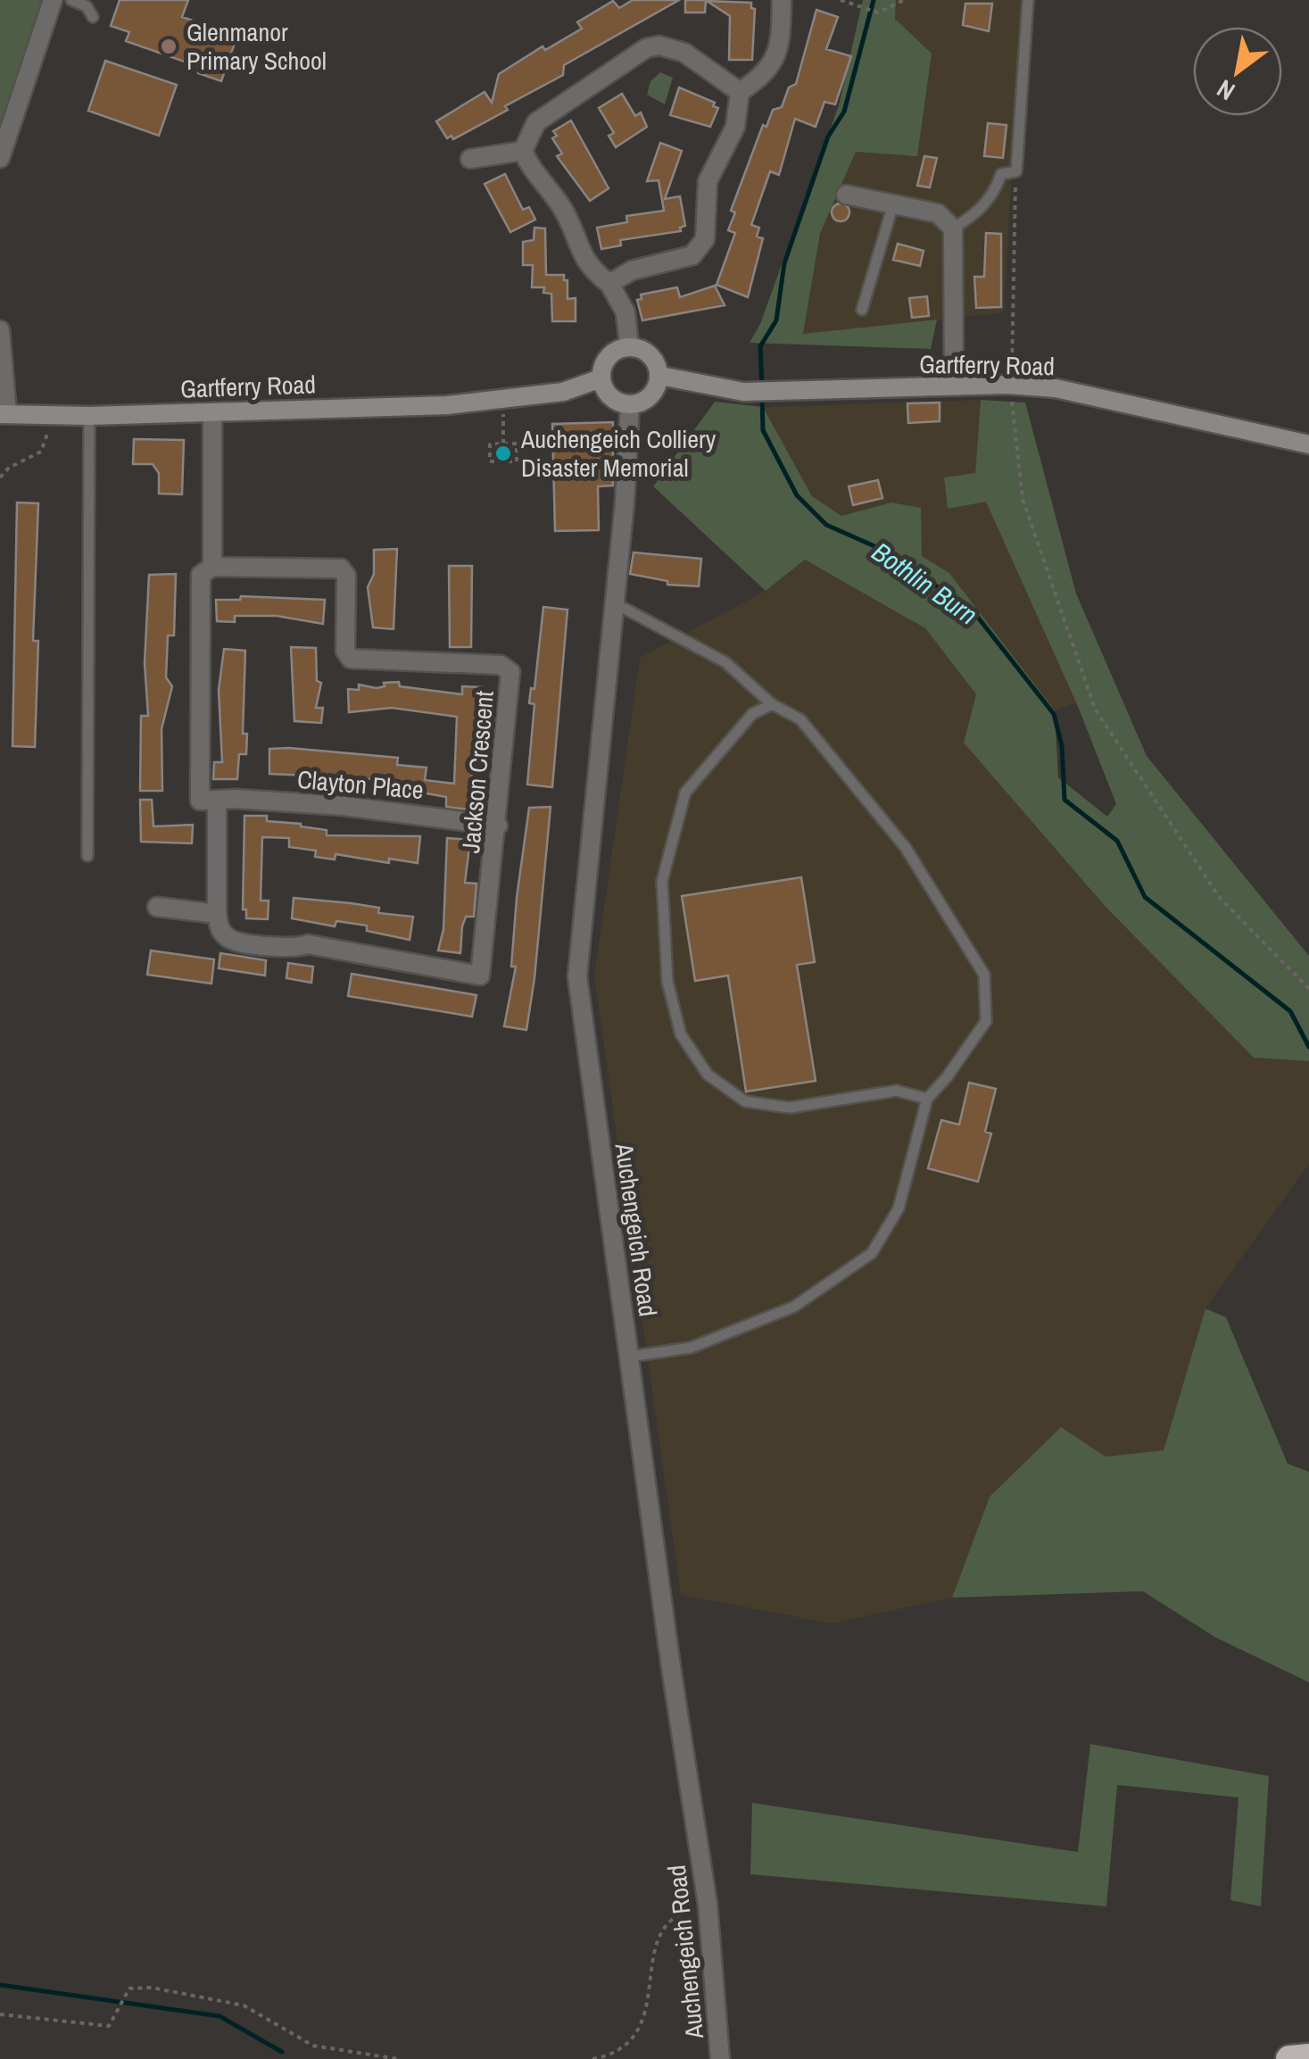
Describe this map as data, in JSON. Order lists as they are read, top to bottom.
{
  "streets": {
    "street": [
      "Gartferry Road",
      "Jackson Crescent",
      "Clayton Place",
      "Auchengeich Road"
    ]
  },
  "crossings": [
    ["Gartferry Road", "Auchengeich Road"],
    ["Jackson Crescent", "Clayton Place"]
  ],
  "water": ["Bothlin Burn"],
  "places": ["Glenmanor Primary School", "Auchengeich Colliery Disaster Memorial"],
  "north": "bottom left"
}
